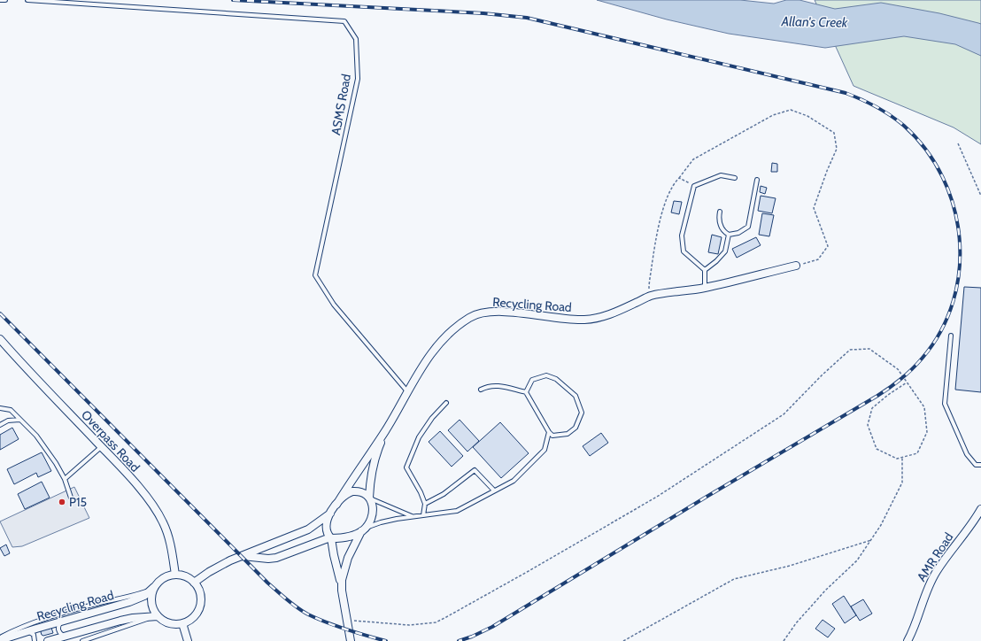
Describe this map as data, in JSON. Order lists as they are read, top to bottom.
{
  "streets": {
    "street": ["Recycling Road", "Overpass Road", "AMR Road"],
    "lane": ["ASMS Road"]
  },
  "crossings": [
    ["ASMS Road", "Recycling Road"],
    ["Recycling Road", "Overpass Road"]
  ],
  "water": ["Allan's Creek"],
  "places": ["P15"]
}
